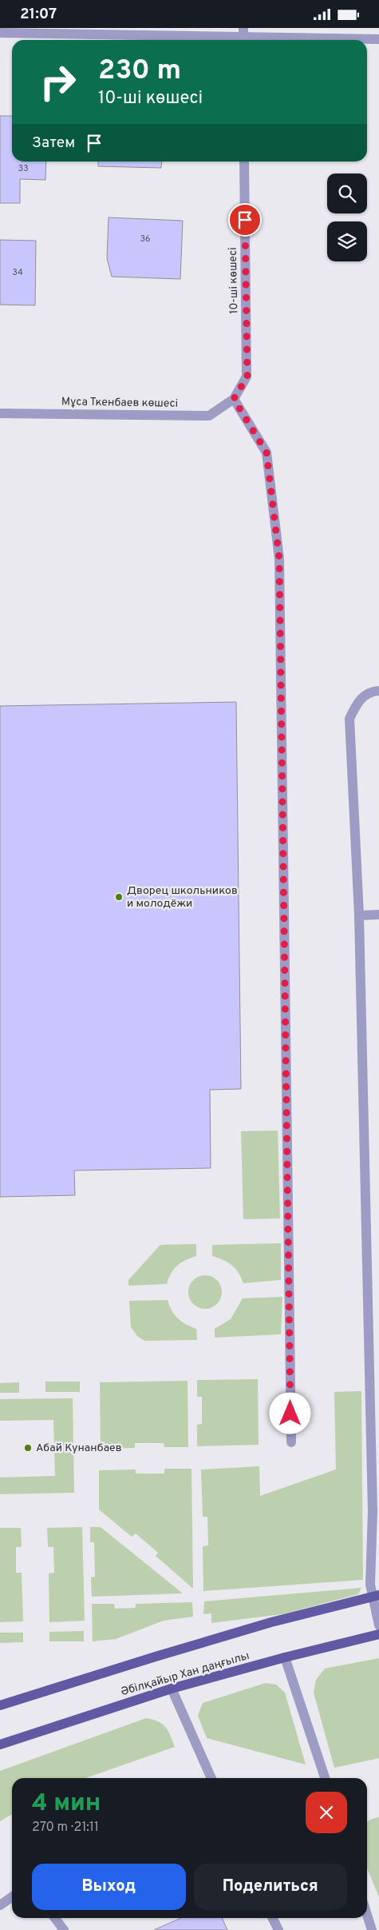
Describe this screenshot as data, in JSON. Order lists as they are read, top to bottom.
{
  "streets": {
    "main road": ["Әбілқайыр Хан даңғылы"],
    "street": ["10-ші көшесі", "Мұса Ткенбаев көшесі"]
  },
  "crossings": [
    ["10-ші көшесі", "Мұса Ткенбаев көшесі"]
  ],
  "places": ["Дворец школьников и молодёжи", "Абай Кунанбаев"],
  "house_numbers": ["33", "36", "34"],
  "page": {
    "status": "21:07",
    "turn": ["230 m", "10-ші көшесі"],
    "then": "Затем",
    "heading": ["4 мин", "270 m · 21:11"],
    "buttons": ["Выход", "Поделиться"]
  }
}
